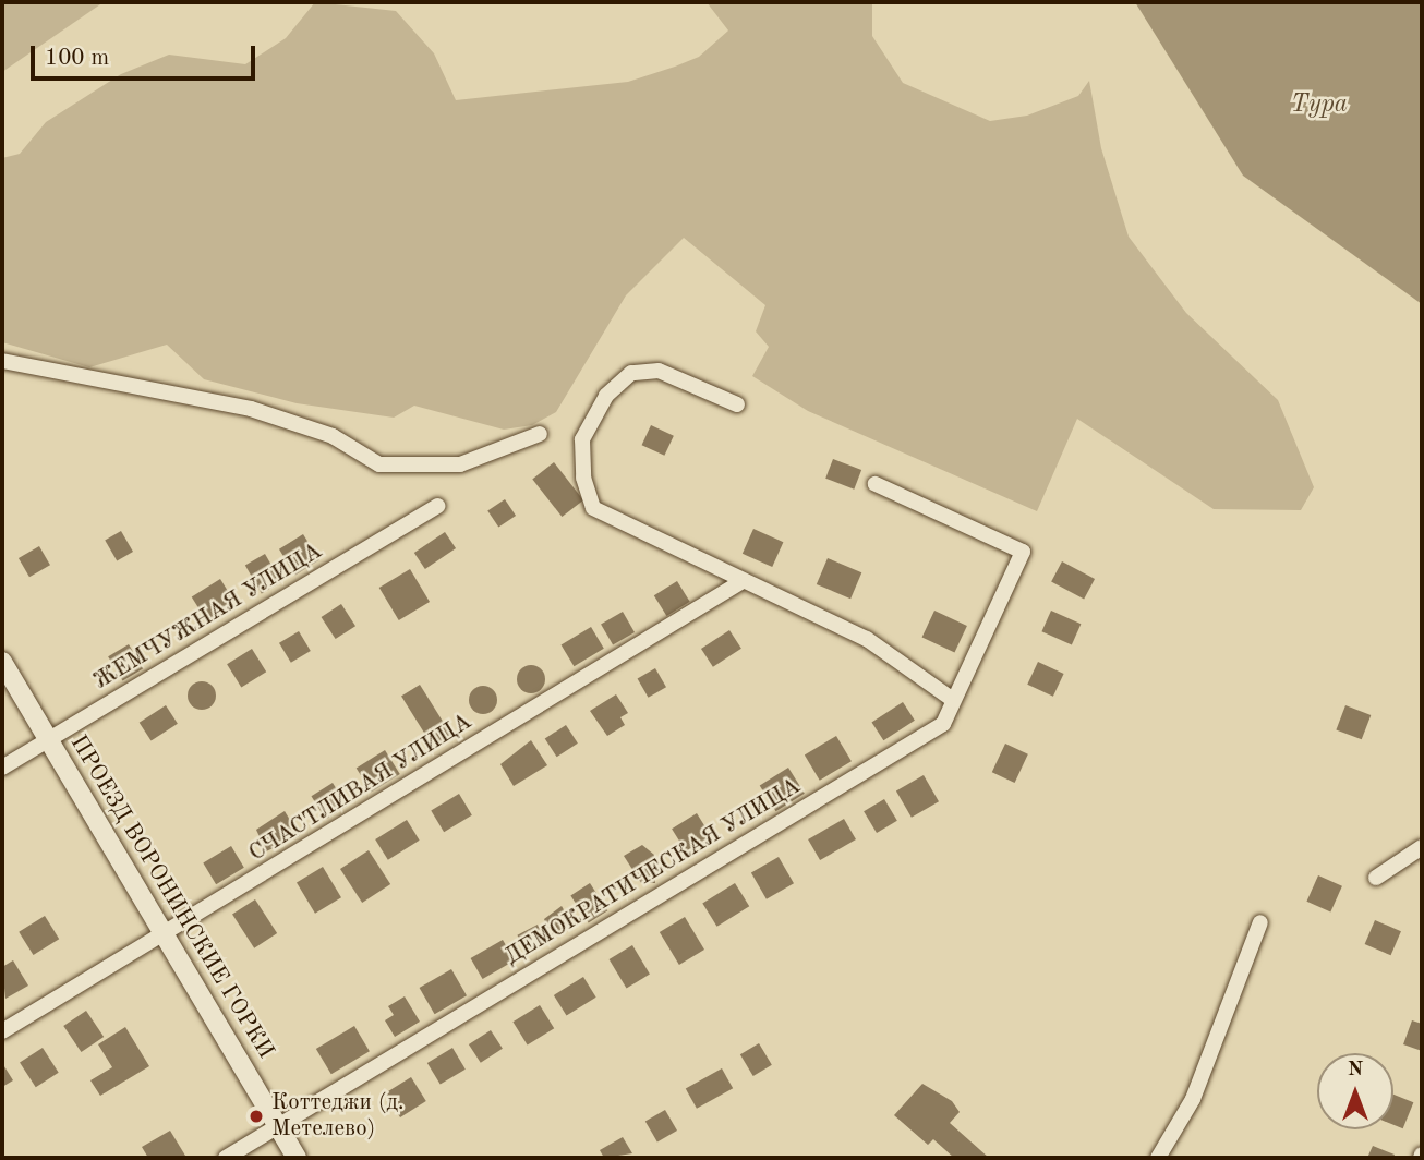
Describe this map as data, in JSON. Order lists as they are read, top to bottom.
{
  "streets": {
    "street": [
      "ЖЕМЧУЖНАЯ УЛИЦА",
      "СЧАСТЛИВАЯ УЛИЦА",
      "ДЕМОКРАТИЧЕСКАЯ УЛИЦА",
      "ПРОЕЗД ВОРОНИНСКИЕ ГОРКИ"
    ]
  },
  "crossings": [
    ["ЖЕМЧУЖНАЯ УЛИЦА", "ПРОЕЗД ВОРОНИНСКИЕ ГОРКИ"],
    ["СЧАСТЛИВАЯ УЛИЦА", "ПРОЕЗД ВОРОНИНСКИЕ ГОРКИ"],
    ["ДЕМОКРАТИЧЕСКАЯ УЛИЦА", "ПРОЕЗД ВОРОНИНСКИЕ ГОРКИ"]
  ],
  "water": ["Тура"],
  "places": ["Коттеджи (д. Метелево)"],
  "scale_bar": "100 m",
  "north": "top"
}
